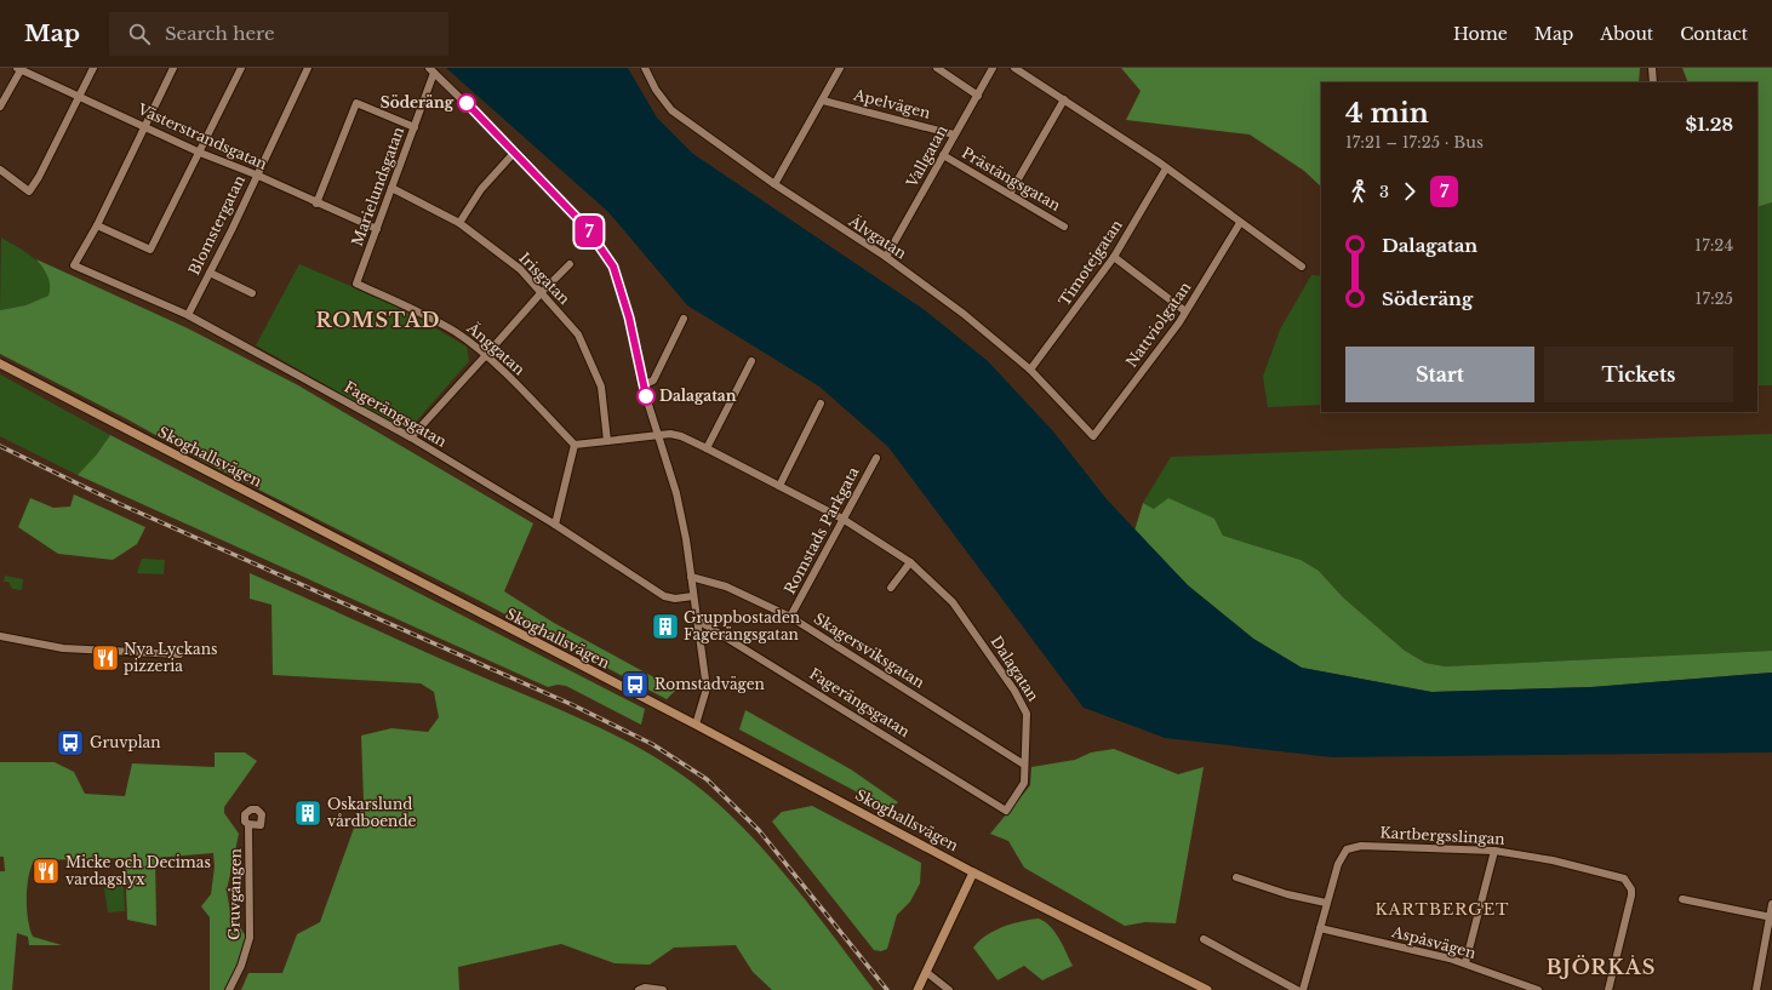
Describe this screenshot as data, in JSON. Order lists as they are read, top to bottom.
{
  "streets": {
    "main road": ["Skoghallsvägen"],
    "street": [
      "Apelvägen",
      "Västerstrandsgatan",
      "Vallgatan",
      "Prästängsgatan",
      "Marielundsgatan",
      "Blomstergatan",
      "Älvgatan",
      "Timotejgatan",
      "Irisgatan",
      "Nattviolgatan",
      "Änggatan",
      "Fagerängsgatan",
      "Romstads Parkgata",
      "Skagersviksgatan",
      "Dalagatan",
      "Kartbergsslingan",
      "Gruvgången",
      "Aspåsvägen"
    ]
  },
  "crossings": [
    ["Apelvägen", "Vallgatan"],
    ["Västerstrandsgatan", "Marielundsgatan"],
    ["Västerstrandsgatan", "Blomstergatan"],
    ["Vallgatan", "Prästängsgatan"],
    ["Vallgatan", "Älvgatan"],
    ["Marielundsgatan", "Irisgatan"],
    ["Marielundsgatan", "Änggatan"],
    ["Blomstergatan", "Fagerängsgatan"],
    ["Älvgatan", "Timotejgatan"],
    ["Älvgatan", "Nattviolgatan"],
    ["Irisgatan", "Dalagatan"],
    ["Änggatan", "Dalagatan"],
    ["Fagerängsgatan", "Dalagatan"],
    ["Romstads Parkgata", "Skagersviksgatan"],
    ["Romstads Parkgata", "Dalagatan"],
    ["Skagersviksgatan", "Dalagatan"],
    ["Kartbergsslingan", "Aspåsvägen"]
  ],
  "districts": ["ROMSTAD", "KARTBERGET", "BJÖRKÅS"],
  "places": {
    "other": ["Söderäng", "Dalagatan"],
    "building": ["Gruppbostaden Fagerängsgatan", "Oskarslund vårdboende"],
    "restaurant": ["Nya Lyckans pizzeria", "Micke och Decimas vardagslyx"],
    "bus stop": ["Romstadvägen", "Gruvplan"]
  },
  "lines": ["bus line 7"],
  "page": {
    "header": "Map",
    "search": "Search here",
    "nav": [
      "Home",
      "Map",
      "About",
      "Contact"
    ],
    "on_map": "7",
    "heading": ["4 min", "17:21 – 17:25 · Bus", "$1.28"],
    "legs": ["3", "7"],
    "list": [
      {
        "name": "Dalagatan",
        "value": "17:24"
      },
      {
        "name": "Söderäng",
        "value": "17:25"
      }
    ],
    "buttons": ["Start", "Tickets"]
  }
}
